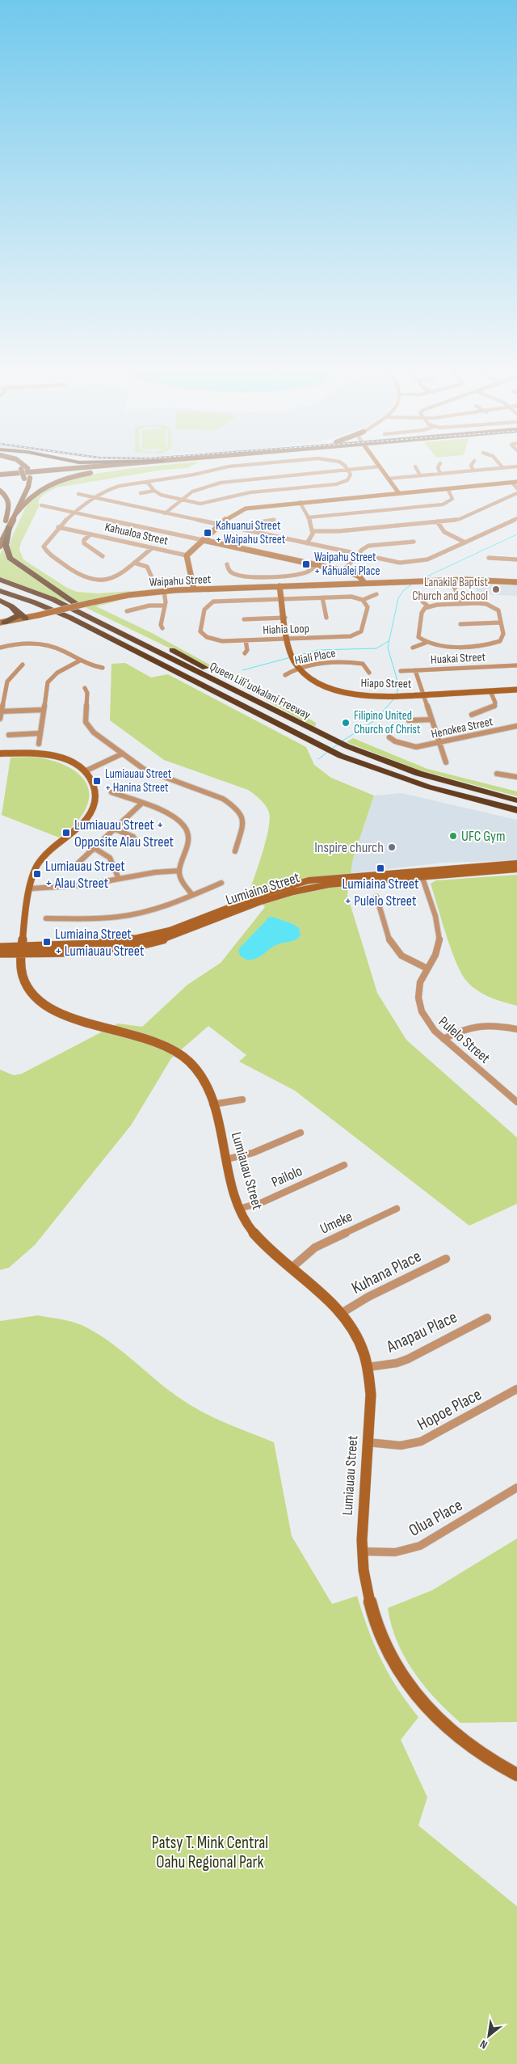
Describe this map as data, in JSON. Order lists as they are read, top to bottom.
{
  "streets": {
    "highway": ["Queen Liliʻuokalani Freeway"],
    "street": [
      "Kahualoa Street",
      "Waipahu Street",
      "Hiahia Loop",
      "Hiali Place",
      "Huakai Street",
      "Hiapo Street",
      "Henokea Street",
      "Lumiaina Street",
      "Pulelo Street",
      "Lumiauau Street",
      "Pailolo",
      "Umeke",
      "Kuhana Place",
      "Anapau Place",
      "Hopoe Place",
      "Olua Place"
    ]
  },
  "crossings": [
    ["Waipahu Street", "Hiapo Street"],
    ["Hiahia Loop", "Hiapo Street"],
    ["Hiali Place", "Hiapo Street"],
    ["Lumiaina Street", "Pulelo Street"],
    ["Lumiaina Street", "Lumiauau Street"],
    ["Lumiauau Street", "Pailolo"],
    ["Lumiauau Street", "Umeke"],
    ["Lumiauau Street", "Kuhana Place"],
    ["Lumiauau Street", "Anapau Place"],
    ["Lumiauau Street", "Hopoe Place"],
    ["Lumiauau Street", "Olua Place"]
  ],
  "parks": ["Patsy T. Mink Central Oahu Regional Park"],
  "places": {
    "transit": [
      "Kahuanui Street + Waipahu Street",
      "Waipahu Street + Kahualei Place",
      "Lumiauau Street + Hanina Street",
      "Lumiauau Street + Opposite Alau Street",
      "Lumiaina Street + Pulelo Street",
      "Lumiauau Street + Alau Street",
      "Lumiaina Street + Lumiauau Street"
    ],
    "other": [
      "Lanakila Baptist Church and School",
      "Filipino United Church of Christ",
      "UFC Gym",
      "Inspire church"
    ]
  },
  "north": "bottom left"
}
